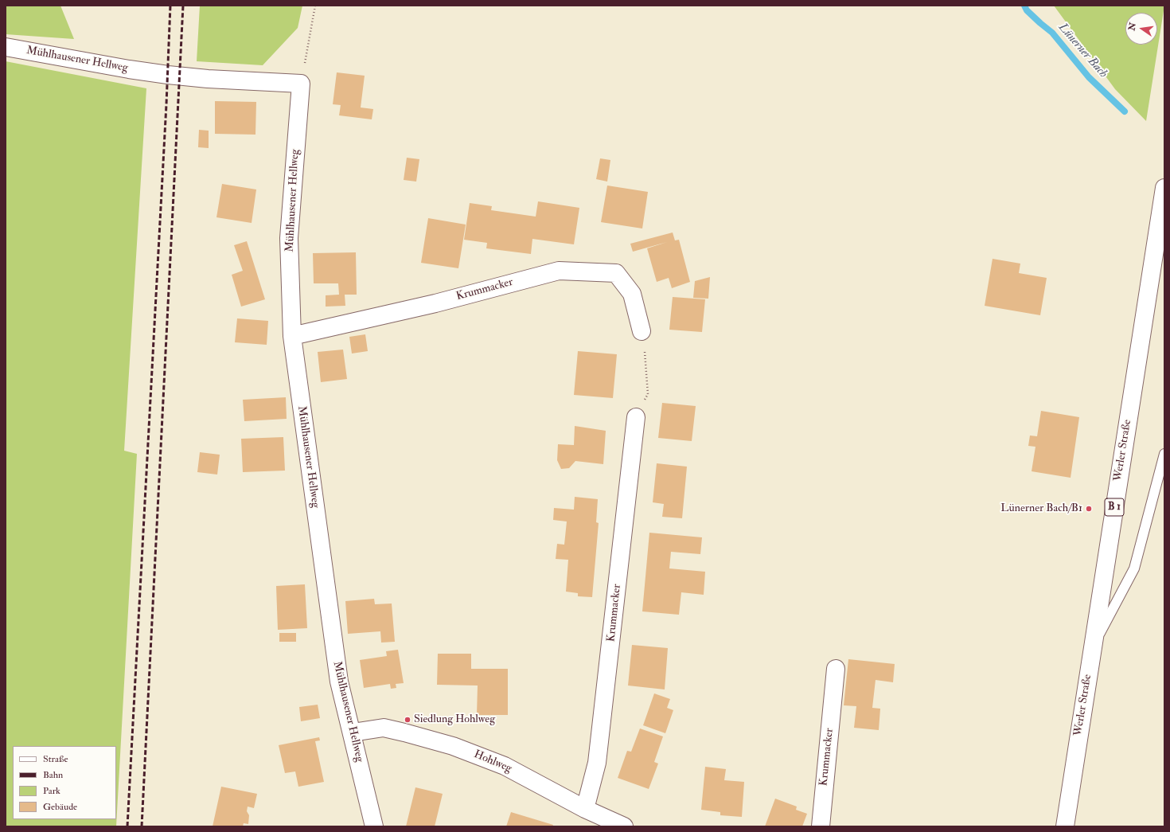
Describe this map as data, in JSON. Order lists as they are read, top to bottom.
{
  "streets": {
    "street": [
      "Mühlhausener Hellweg",
      "Krummacker",
      "Werler Straße",
      "B 1",
      "Hohlweg"
    ]
  },
  "crossings": [
    ["Mühlhausener Hellweg", "Krummacker"],
    ["Mühlhausener Hellweg", "Hohlweg"],
    ["Krummacker", "Hohlweg"]
  ],
  "water": ["Lünerner Bach"],
  "places": ["Lünerner Bach/B1", "Siedlung Hohlweg"],
  "legend": [
    "Straße",
    "Bahn",
    "Park",
    "Gebäude"
  ],
  "north": "left"
}
